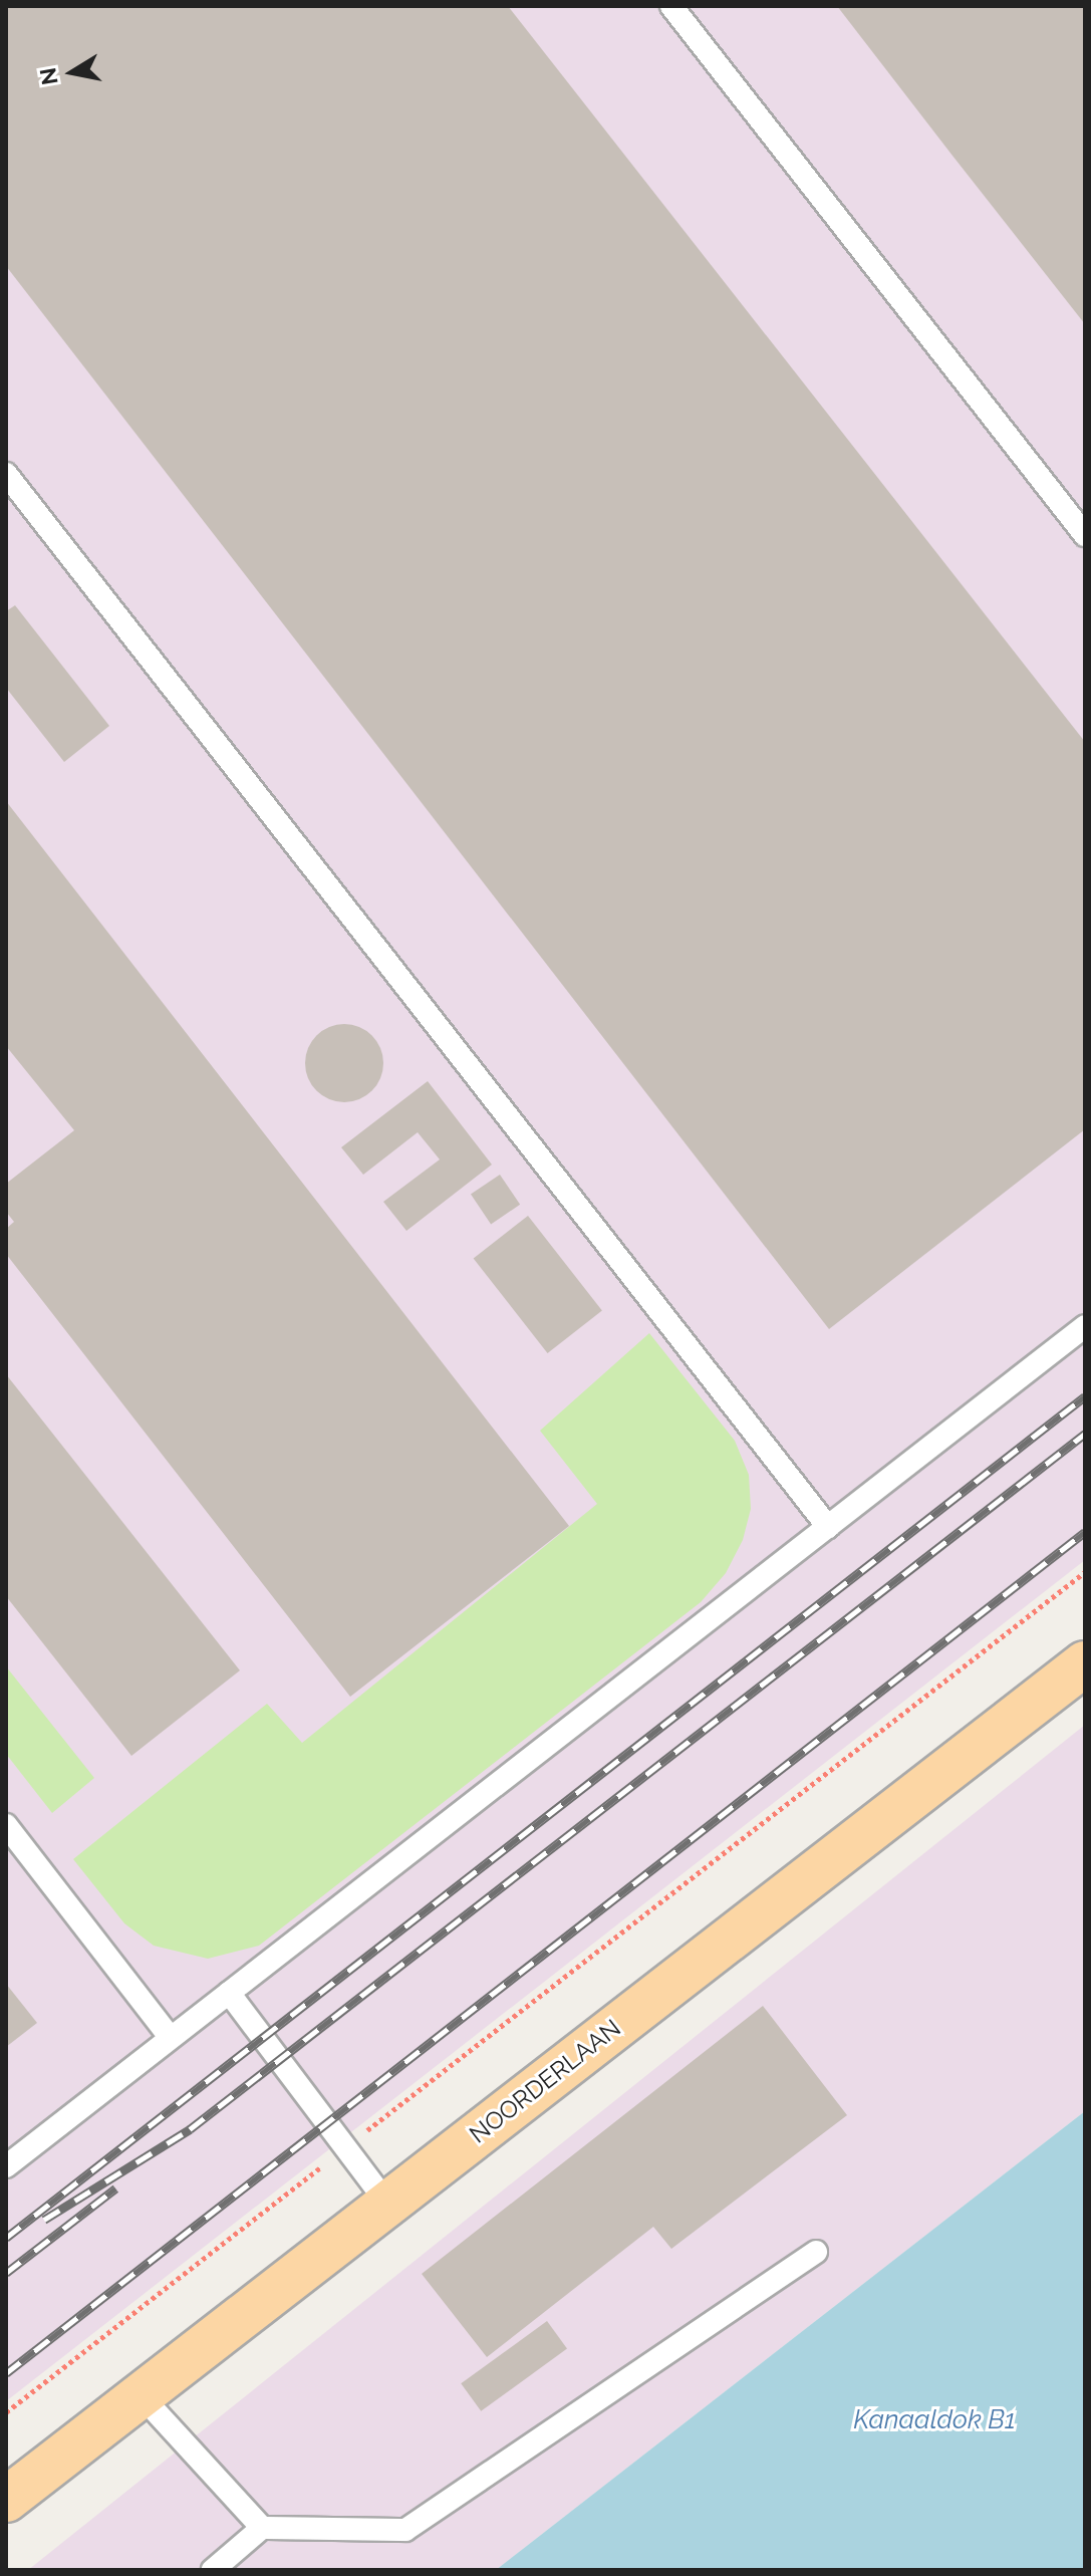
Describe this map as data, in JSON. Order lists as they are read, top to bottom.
{
  "streets": {
    "main road": ["NOORDERLAAN"]
  },
  "water": ["Kanaaldok B1"],
  "north": "left"
}
